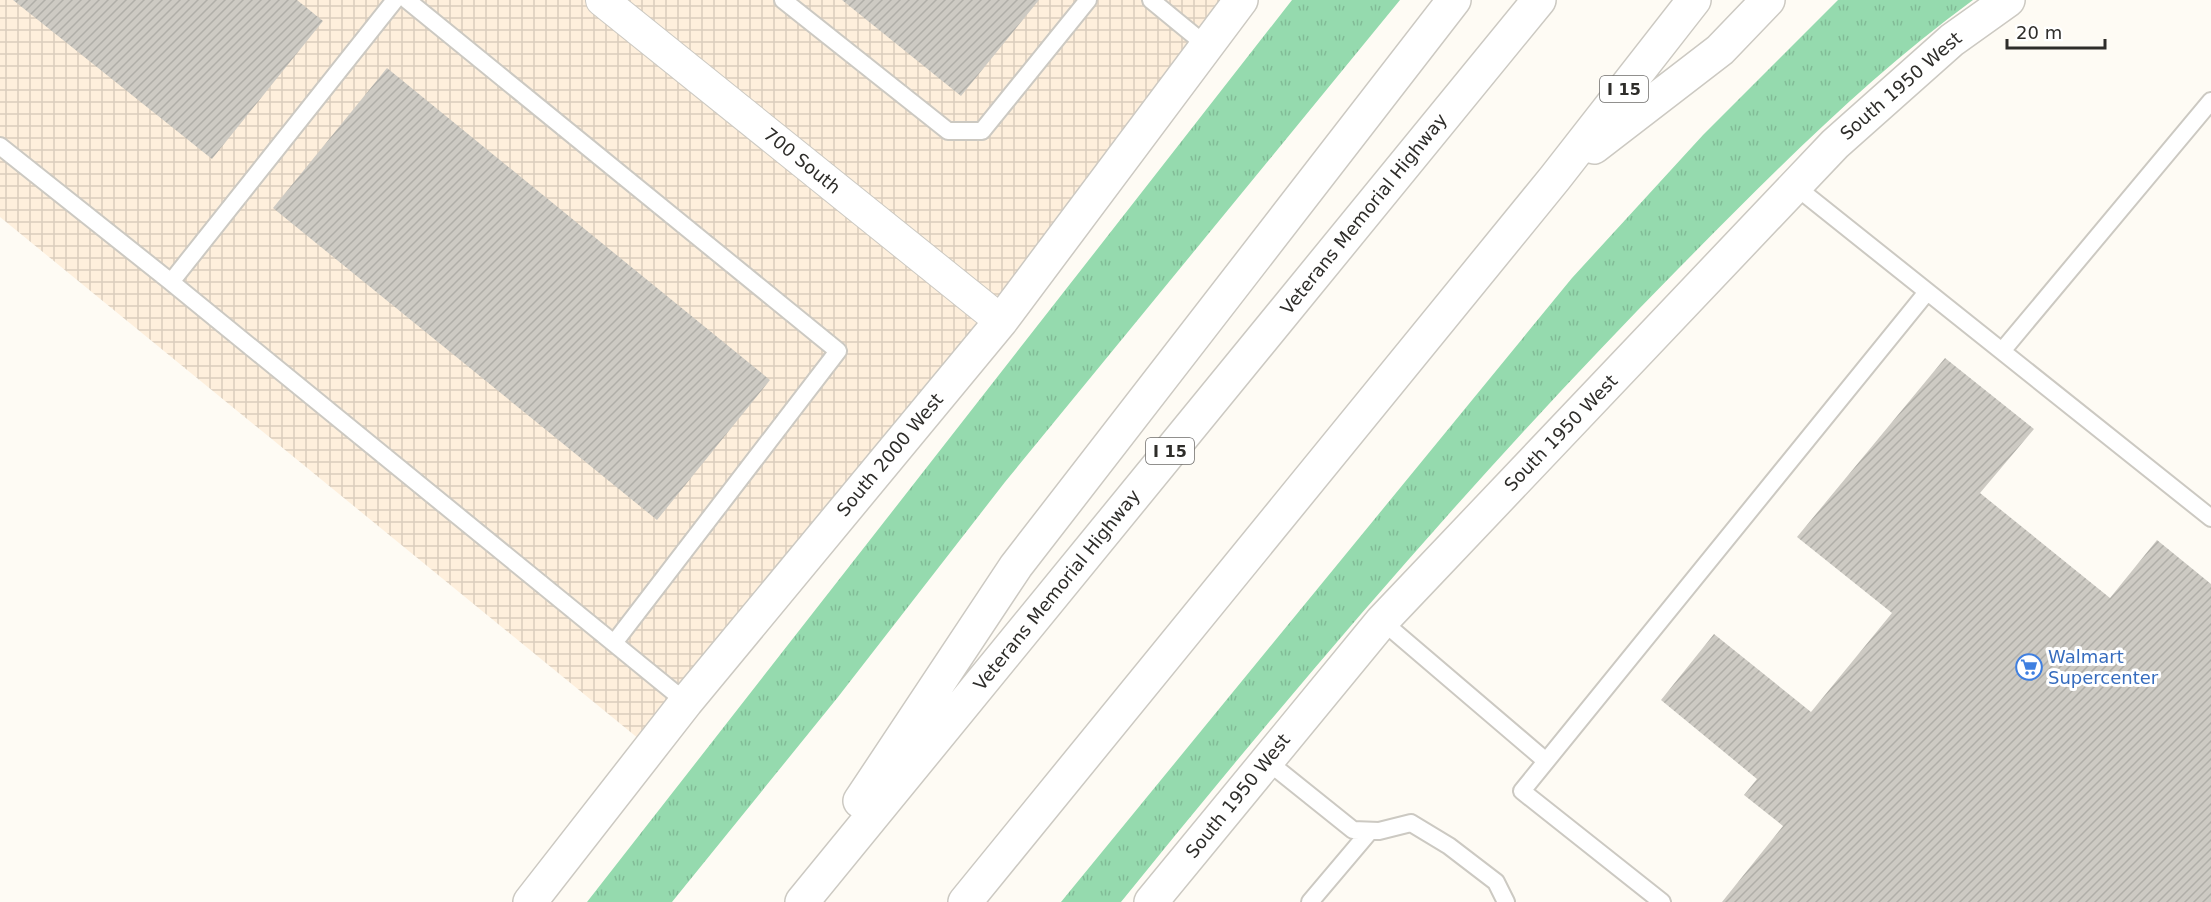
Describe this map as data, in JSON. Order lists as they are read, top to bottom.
{
  "streets": {
    "main road": [
      "South 1950 West",
      "I 15",
      "Veterans Memorial Highway",
      "South 2000 West"
    ],
    "street": ["700 South"]
  },
  "crossings": [
    ["700 South", "South 2000 West"]
  ],
  "places": {
    "supermarket": ["Walmart Supercenter"]
  },
  "scale_bar": "20 m"
}
